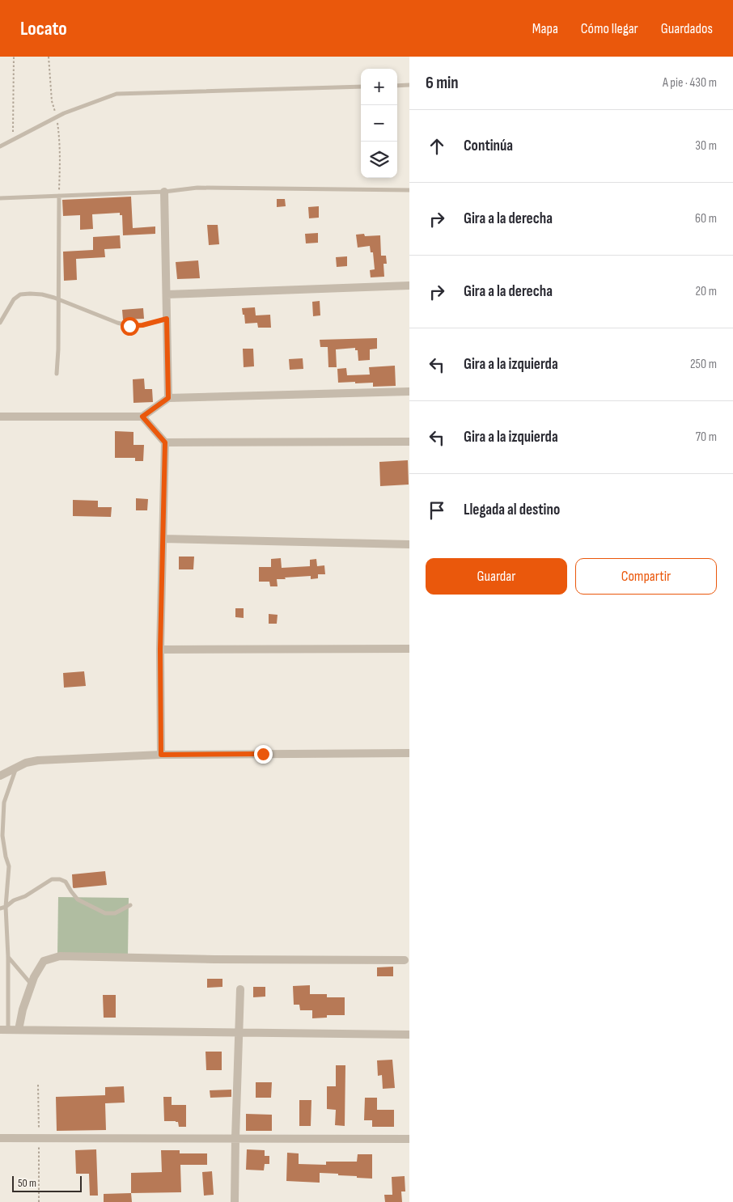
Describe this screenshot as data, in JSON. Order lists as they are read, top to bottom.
{
  "scale_bar": "50 m",
  "page": {
    "header": "Locato",
    "nav": ["Mapa", "Cómo llegar", "Guardados"],
    "heading": ["6 min", "A pie · 430 m"],
    "map_buttons": ["+", "−"],
    "list": [
      ["Continúa", "30 m"],
      ["Gira a la derecha", "60 m"],
      ["Gira a la derecha", "20 m"],
      ["Gira a la izquierda", "250 m"],
      ["Gira a la izquierda", "70 m"],
      "Llegada al destino"
    ],
    "buttons": ["Guardar", "Compartir"],
    "scale": "50 m"
  }
}
